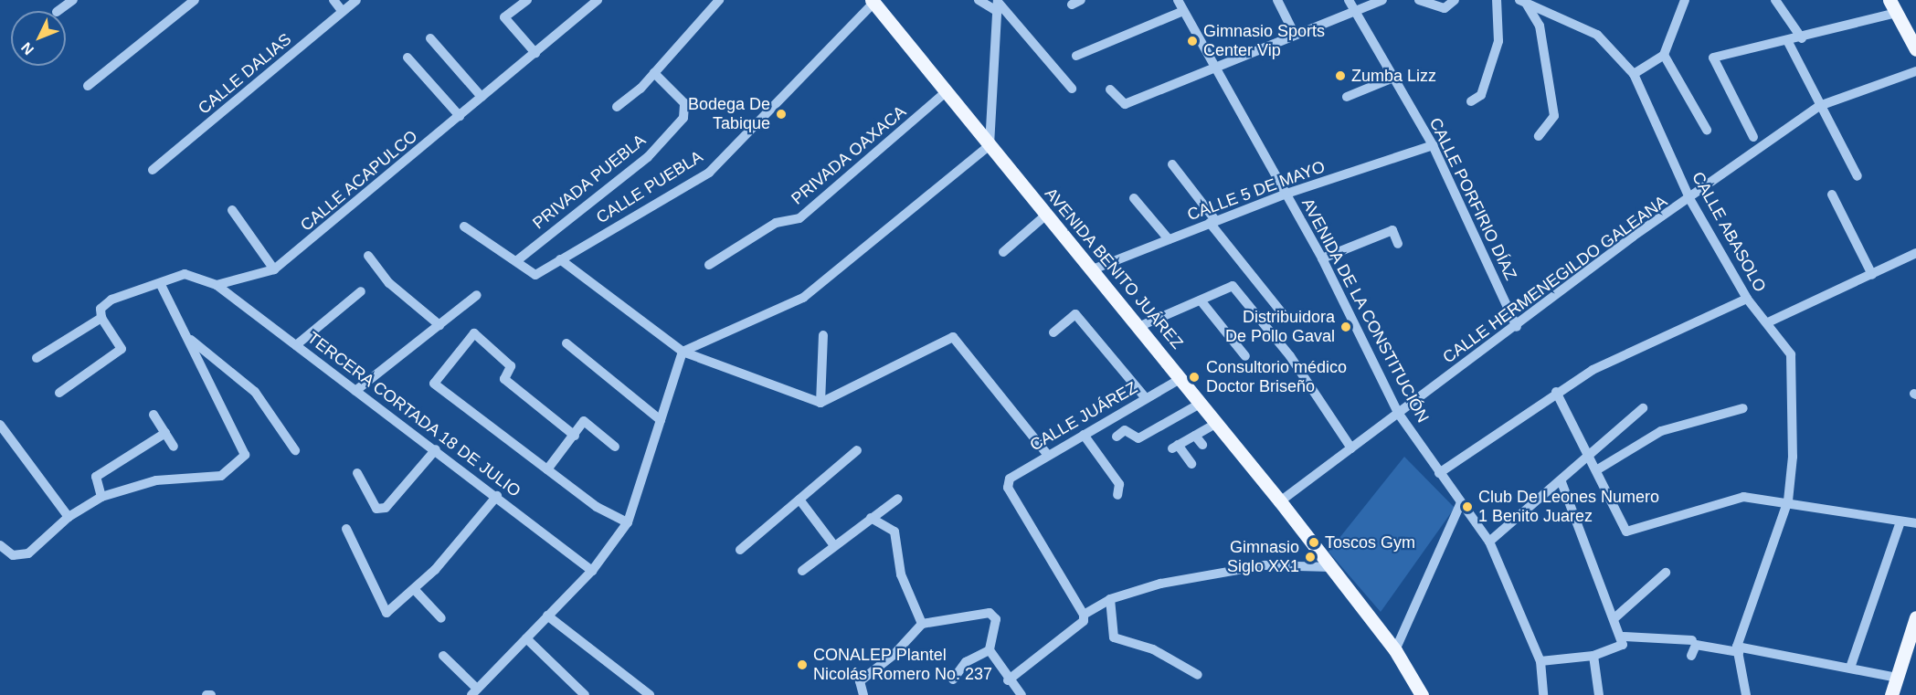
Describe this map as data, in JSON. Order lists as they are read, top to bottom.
{
  "streets": {
    "main road": ["AVENIDA BENITO JUÁREZ"],
    "street": [
      "CALLE DALIAS",
      "PRIVADA OAXACA",
      "CALLE ACAPULCO",
      "PRIVADA PUEBLA",
      "CALLE PUEBLA",
      "CALLE 5 DE MAYO",
      "CALLE PORFIRIO DÍAZ",
      "CALLE ABASOLO",
      "CALLE HERMENEGILDO GALEANA",
      "AVENIDA DE LA CONSTITUCIÓN",
      "TERCERA CORTADA 18 DE JULIO",
      "CALLE JUÁREZ"
    ]
  },
  "crossings": [
    ["PRIVADA OAXACA", "AVENIDA BENITO JUÁREZ"],
    ["CALLE ACAPULCO", "TERCERA CORTADA 18 DE JULIO"],
    ["PRIVADA PUEBLA", "CALLE PUEBLA"],
    ["CALLE PUEBLA", "AVENIDA BENITO JUÁREZ"],
    ["CALLE 5 DE MAYO", "CALLE PORFIRIO DÍAZ"],
    ["CALLE 5 DE MAYO", "AVENIDA BENITO JUÁREZ"],
    ["CALLE 5 DE MAYO", "AVENIDA DE LA CONSTITUCIÓN"],
    ["CALLE PORFIRIO DÍAZ", "CALLE HERMENEGILDO GALEANA"],
    ["CALLE ABASOLO", "CALLE HERMENEGILDO GALEANA"],
    ["AVENIDA BENITO JUÁREZ", "CALLE HERMENEGILDO GALEANA"],
    ["AVENIDA BENITO JUÁREZ", "CALLE JUÁREZ"],
    ["CALLE HERMENEGILDO GALEANA", "AVENIDA DE LA CONSTITUCIÓN"]
  ],
  "places": [
    "Gimnasio Sports Center Vip",
    "Zumba Lizz",
    "Bodega De Tabique",
    "Distribuidora De Pollo Gaval",
    "Consultorio médico Doctor Briseño",
    "Club De Leones Numero 1 Benito Juarez",
    "Toscos Gym",
    "Gimnasio Siglo XX1",
    "CONALEP Plantel Nicolás Romero No. 237"
  ],
  "north": "bottom left"
}
